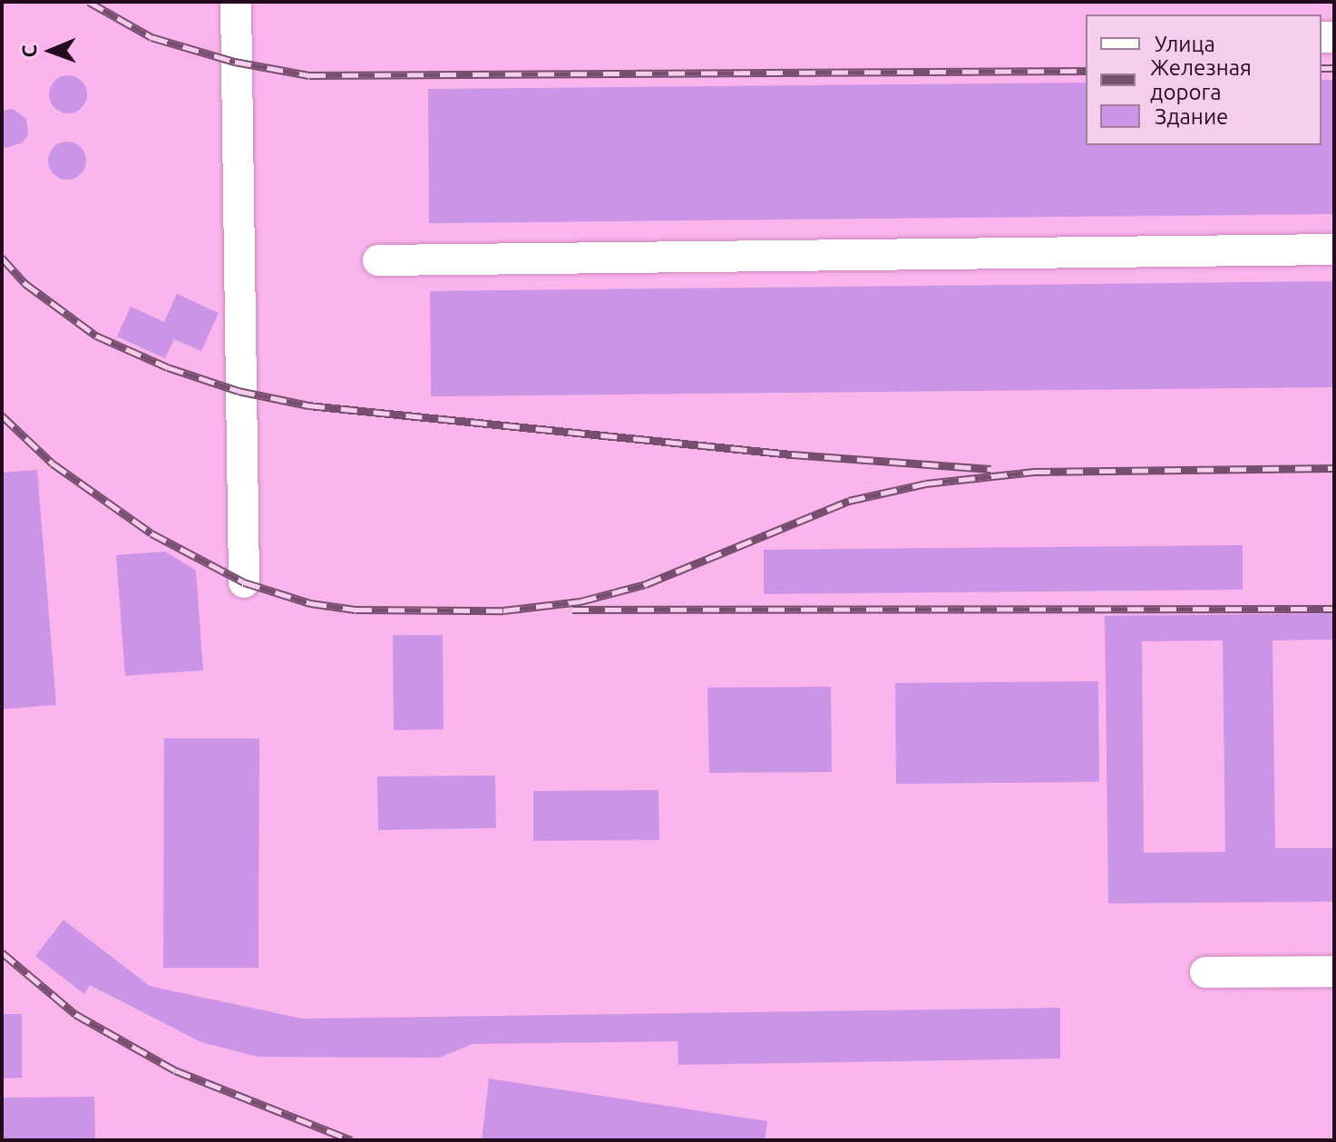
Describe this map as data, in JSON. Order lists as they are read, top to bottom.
{
  "legend": ["Улица", "Железная дорога", "Здание"],
  "north": "left"
}
